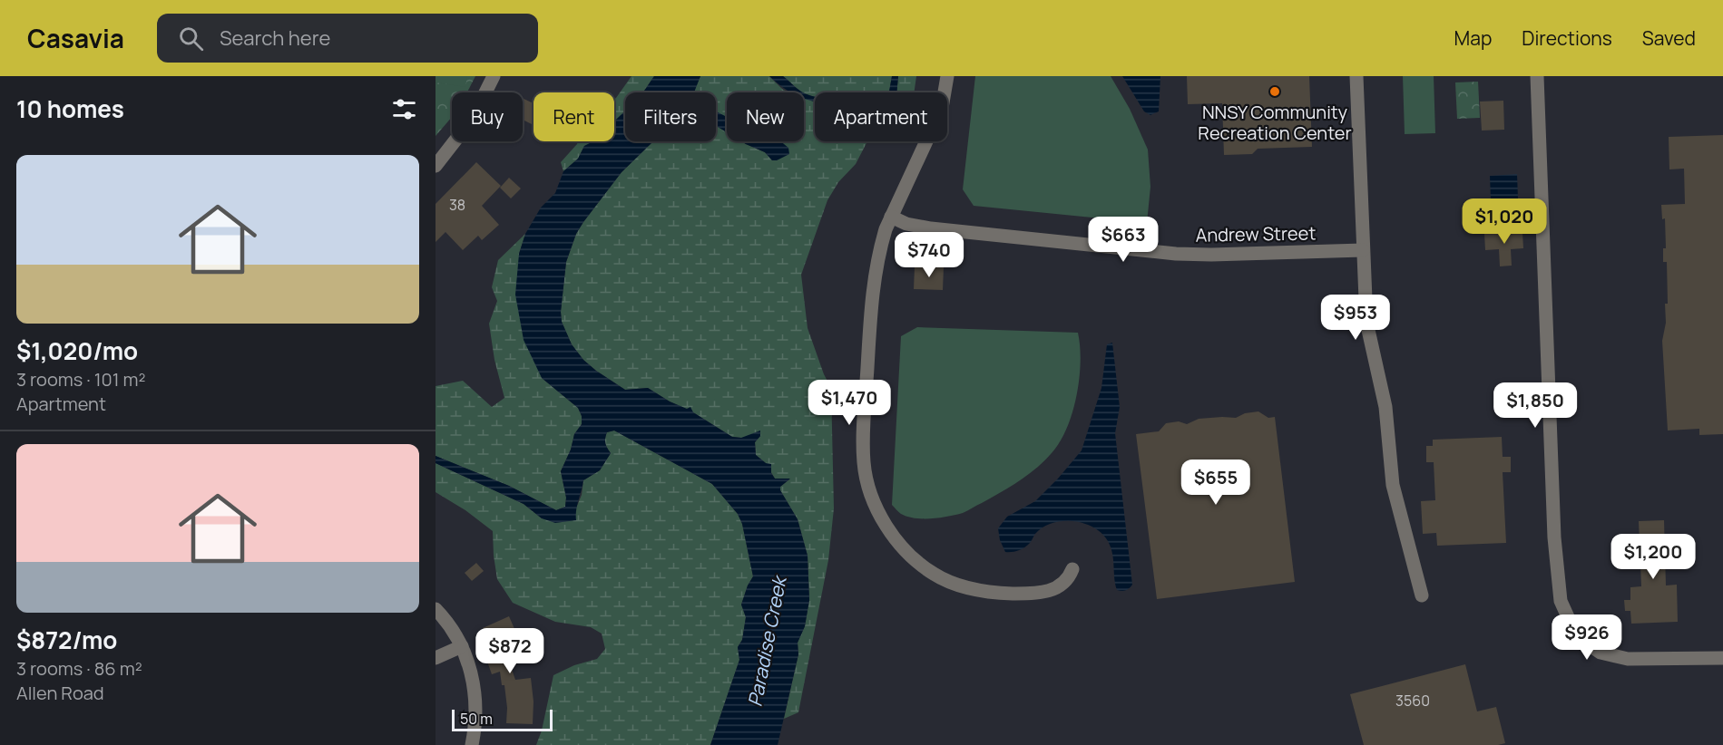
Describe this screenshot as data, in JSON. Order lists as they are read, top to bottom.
{
  "streets": {
    "street": ["Andrew Street"]
  },
  "water": ["Paradise Creek"],
  "places": ["NNSY Community Recreation Center"],
  "house_numbers": ["38", "3560"],
  "scale_bar": "50 m",
  "page": {
    "header": "Casavia",
    "search": "Search here",
    "nav": ["Map", "Directions", "Saved"],
    "heading": "10 homes",
    "chip": [
      "Buy",
      "Rent",
      "Filters",
      "New",
      "Apartment"
    ],
    "list": [
      {
        "name": "$1,020/mo",
        "note": "3 rooms · 101 m² · Apartment"
      },
      {
        "name": "$872/mo",
        "note": "3 rooms · 86 m² · Allen Road"
      }
    ],
    "price": [
      "$1,020",
      "$663",
      "$740",
      "$953",
      "$1,470",
      "$1,850",
      "$655",
      "$1,200",
      "$926",
      "$872"
    ],
    "scale": "50 m"
  }
}
